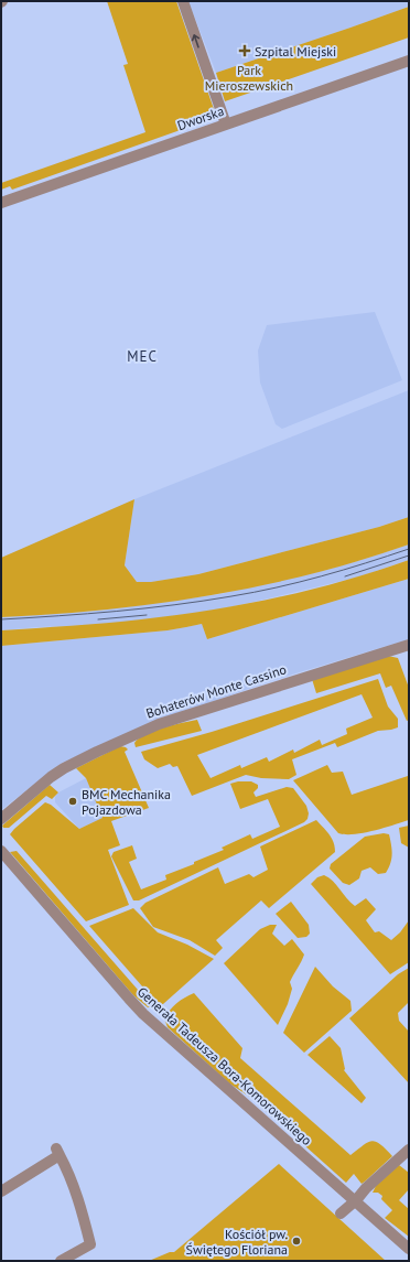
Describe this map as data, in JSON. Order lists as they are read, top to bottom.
{
  "streets": {
    "street": ["Dworska", "Bohaterów Monte Cassino", "Generała Tadeusza Bora-Komorowskiego"]
  },
  "districts": ["MEC"],
  "parks": ["Park Mieroszewskich"],
  "places": {
    "health": ["Szpital Miejski"],
    "other": ["BMC Mechanika Pojazdowa", "Kościół pw. Świętego Floriana"]
  }
}
